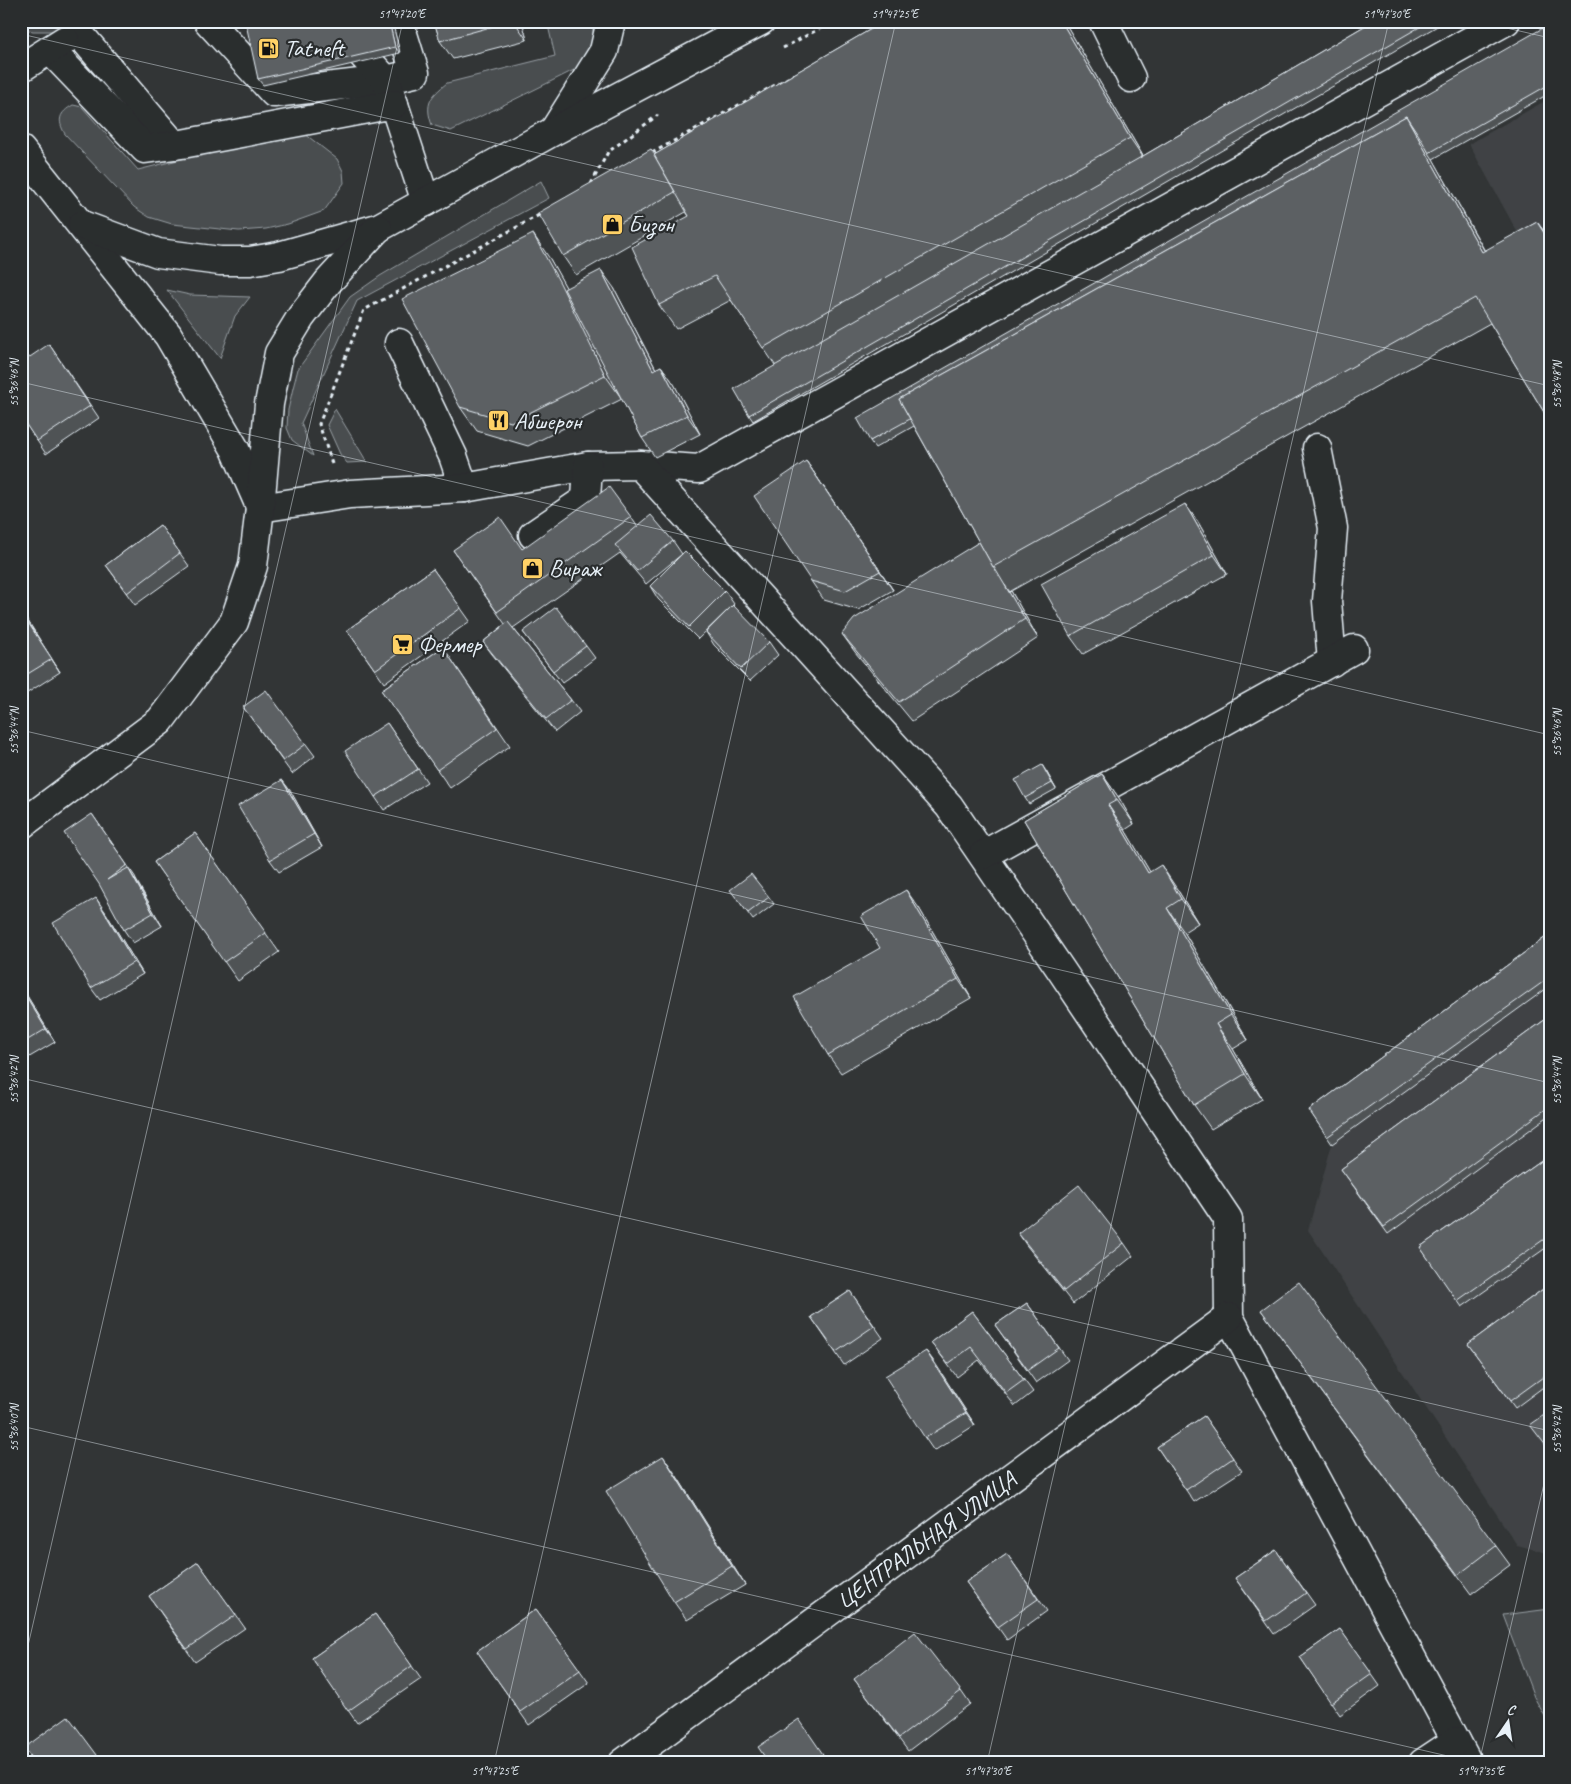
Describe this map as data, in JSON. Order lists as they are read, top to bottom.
{
  "streets": {
    "main road": ["ЦЕНТРАЛЬНАЯ УЛИЦА"]
  },
  "places": {
    "fuel station": ["Tatneft"],
    "shop": ["Бизон", "Вираж"],
    "restaurant": ["Абшерон"],
    "supermarket": ["Фермер"]
  },
  "north": "top",
  "coordinates": [
    "51°47'20\"E",
    "51°47'25\"E",
    "51°47'30\"E",
    "55°36'46\"N",
    "55°36'48\"N",
    "55°36'44\"N",
    "55°36'42\"N",
    "55°36'40\"N",
    "51°47'35\"E"
  ]
}
